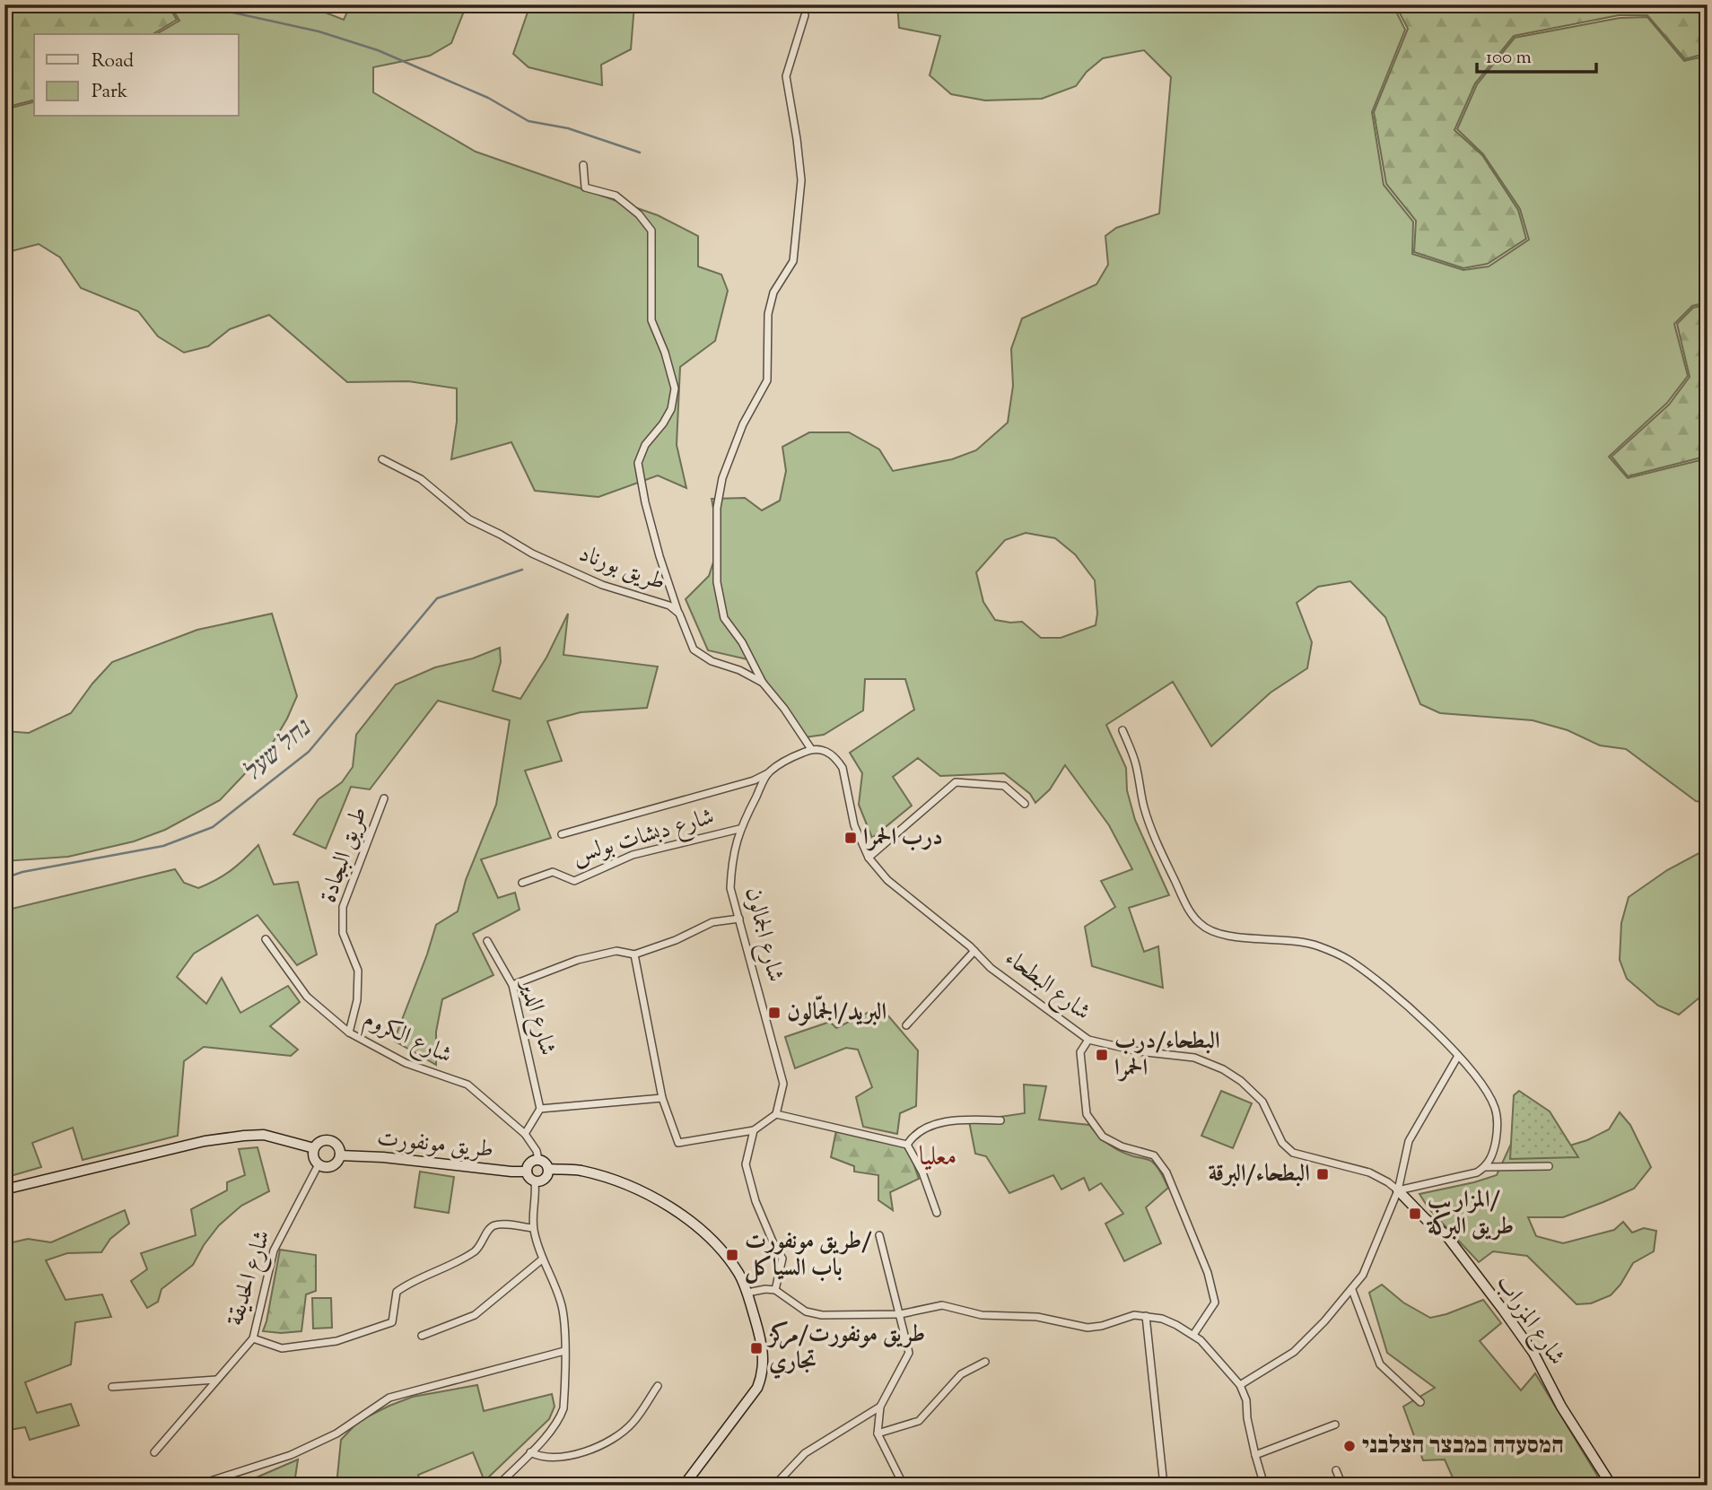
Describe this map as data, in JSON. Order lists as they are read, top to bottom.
{
  "streets": {
    "main road": ["طريق مونفورت", "شارع المزراب"],
    "street": [
      "طريق بورناد",
      "شارع دبشات بولس",
      "طريق البجادة",
      "شارع الجمالون",
      "شارع البطحاء",
      "شارع الدير",
      "شارع الكروم",
      "شارع الحديقة"
    ]
  },
  "crossings": [
    ["طريق بورناد", "شارع الجمالون"],
    ["طريق بورناد", "شارع البطحاء"],
    ["شارع دبشات بولس", "شارع الجمالون"],
    ["طريق البجادة", "شارع الكروم"],
    ["شارع الجمالون", "شارع البطحاء"],
    ["شارع البطحاء", "شارع المزراب"],
    ["شارع الكروم", "طريق مونفورت"],
    ["طريق مونفورت", "شارع الحديقة"]
  ],
  "districts": ["معليا"],
  "water": ["נחל שעל"],
  "places": {
    "transit": [
      "درب الحمرا",
      "البريد/الجمّالون",
      "البطحاء/درب الحمرا",
      "البطحاء/البرقة",
      "المزاريب/ طريق البركة",
      "طريق مونفورت/ باب السياكل",
      "طريق مونفورت/مركز تجاري"
    ],
    "other": ["המסעדה במבצר הצלבני"]
  },
  "legend": ["Road", "Park"],
  "scale_bar": "100 m"
}
